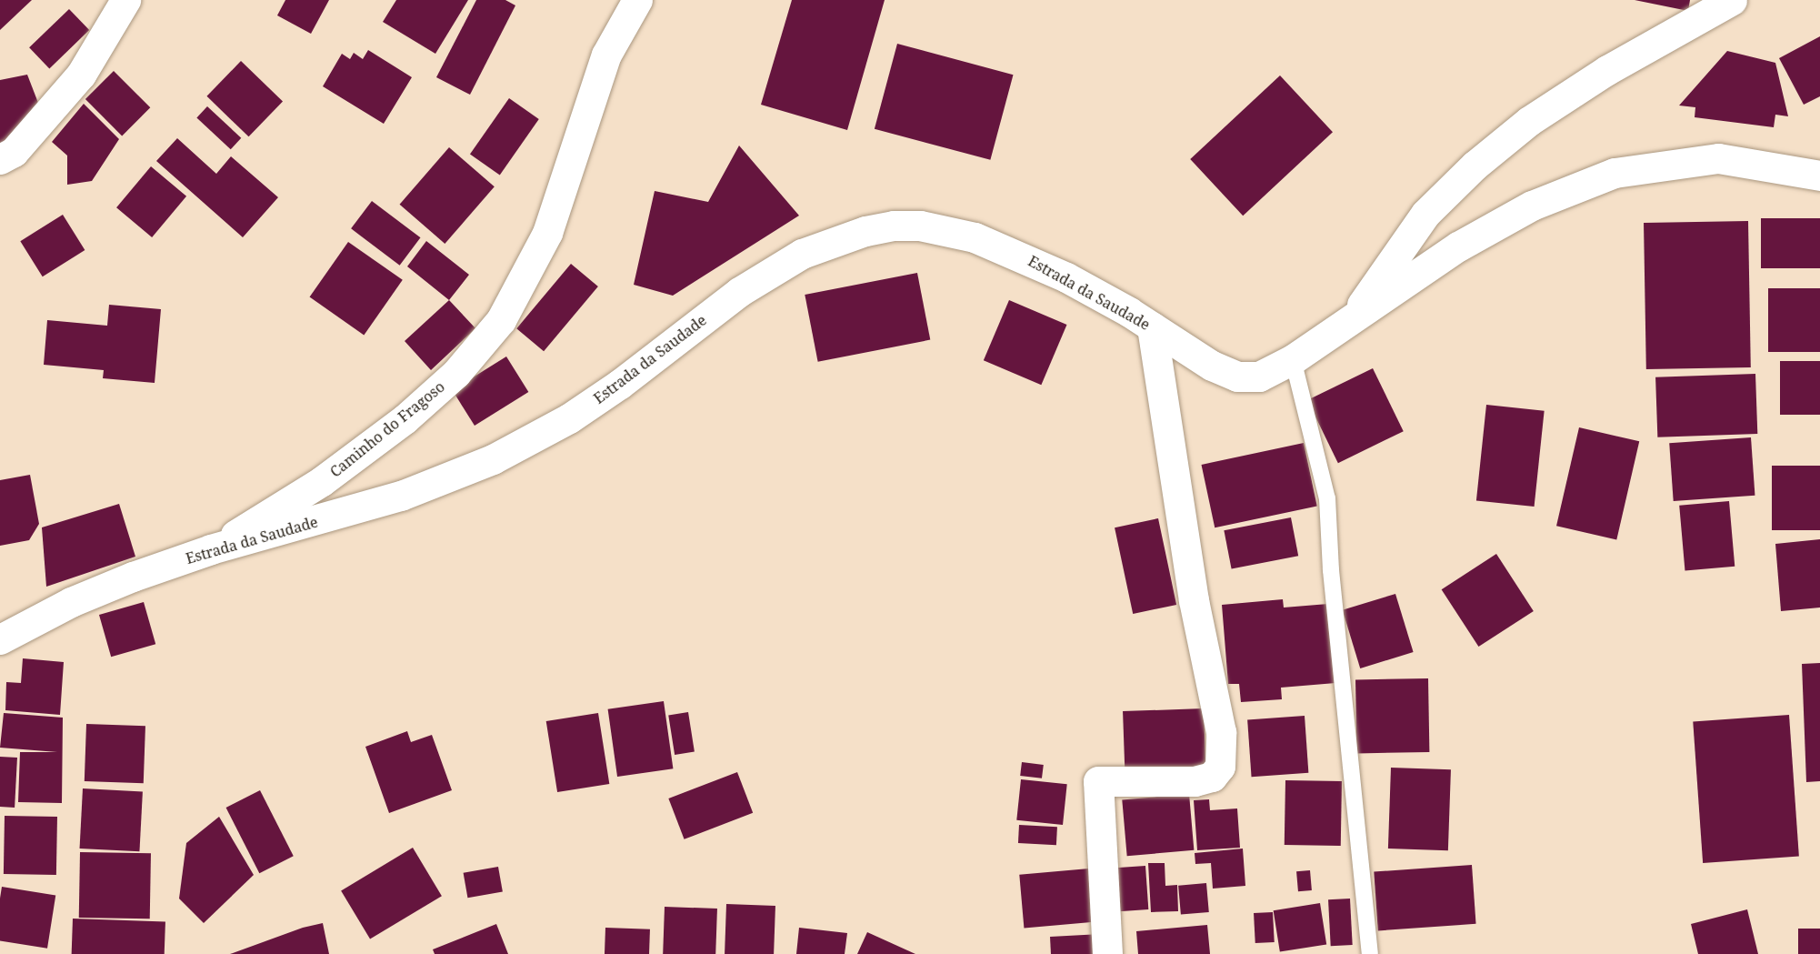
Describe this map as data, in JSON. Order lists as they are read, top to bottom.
{
  "streets": {
    "street": ["Estrada da Saudade", "Caminho do Fragoso"]
  },
  "crossings": [
    ["Estrada da Saudade", "Caminho do Fragoso"]
  ]
}
